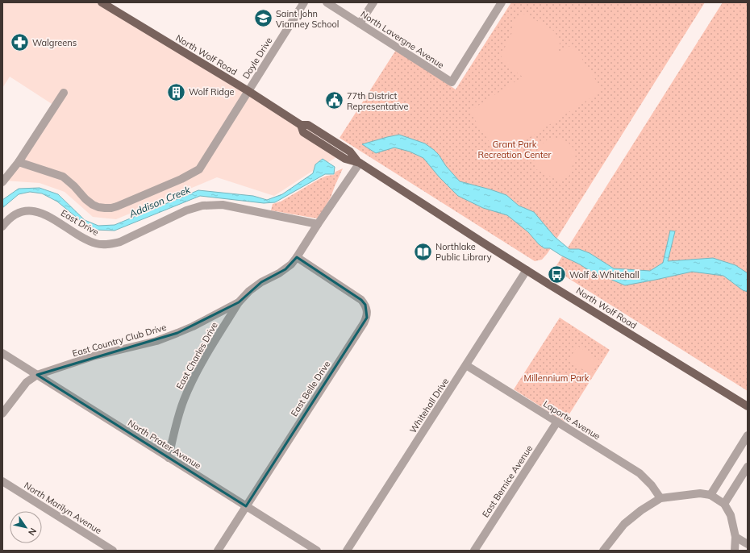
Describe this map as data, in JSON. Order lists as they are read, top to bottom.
{
  "streets": {
    "main road": ["North Wolf Road"],
    "street": [
      "North Lavergne Avenue",
      "Doyle Drive",
      "East Drive",
      "East Country Club Drive",
      "East Charles Drive",
      "East Belle Drive",
      "Whitehall Drive",
      "Laporte Avenue",
      "North Prater Avenue",
      "East Bernice Avenue",
      "North Marilyn Avenue"
    ]
  },
  "crossings": [
    ["North Wolf Road", "Doyle Drive"],
    ["North Wolf Road", "East Country Club Drive"],
    ["North Wolf Road", "Whitehall Drive"],
    ["East Drive", "East Country Club Drive"],
    ["East Country Club Drive", "East Charles Drive"],
    ["East Country Club Drive", "East Belle Drive"],
    ["East Country Club Drive", "North Prater Avenue"],
    ["East Charles Drive", "North Prater Avenue"],
    ["East Belle Drive", "North Prater Avenue"],
    ["Whitehall Drive", "Laporte Avenue"],
    ["Laporte Avenue", "East Bernice Avenue"]
  ],
  "water": ["Addison Creek"],
  "parks": ["Grant Park Recreation Center", "Millennium Park"],
  "places": {
    "school or university": ["Saint John Vianney School"],
    "pharmacy": ["Walgreens"],
    "building": ["Wolf Ridge"],
    "public building": ["77th District Representative"],
    "library": ["Northlake Public Library"],
    "bus stop": ["Wolf & Whitehall"]
  },
  "north": "bottom right"
}
